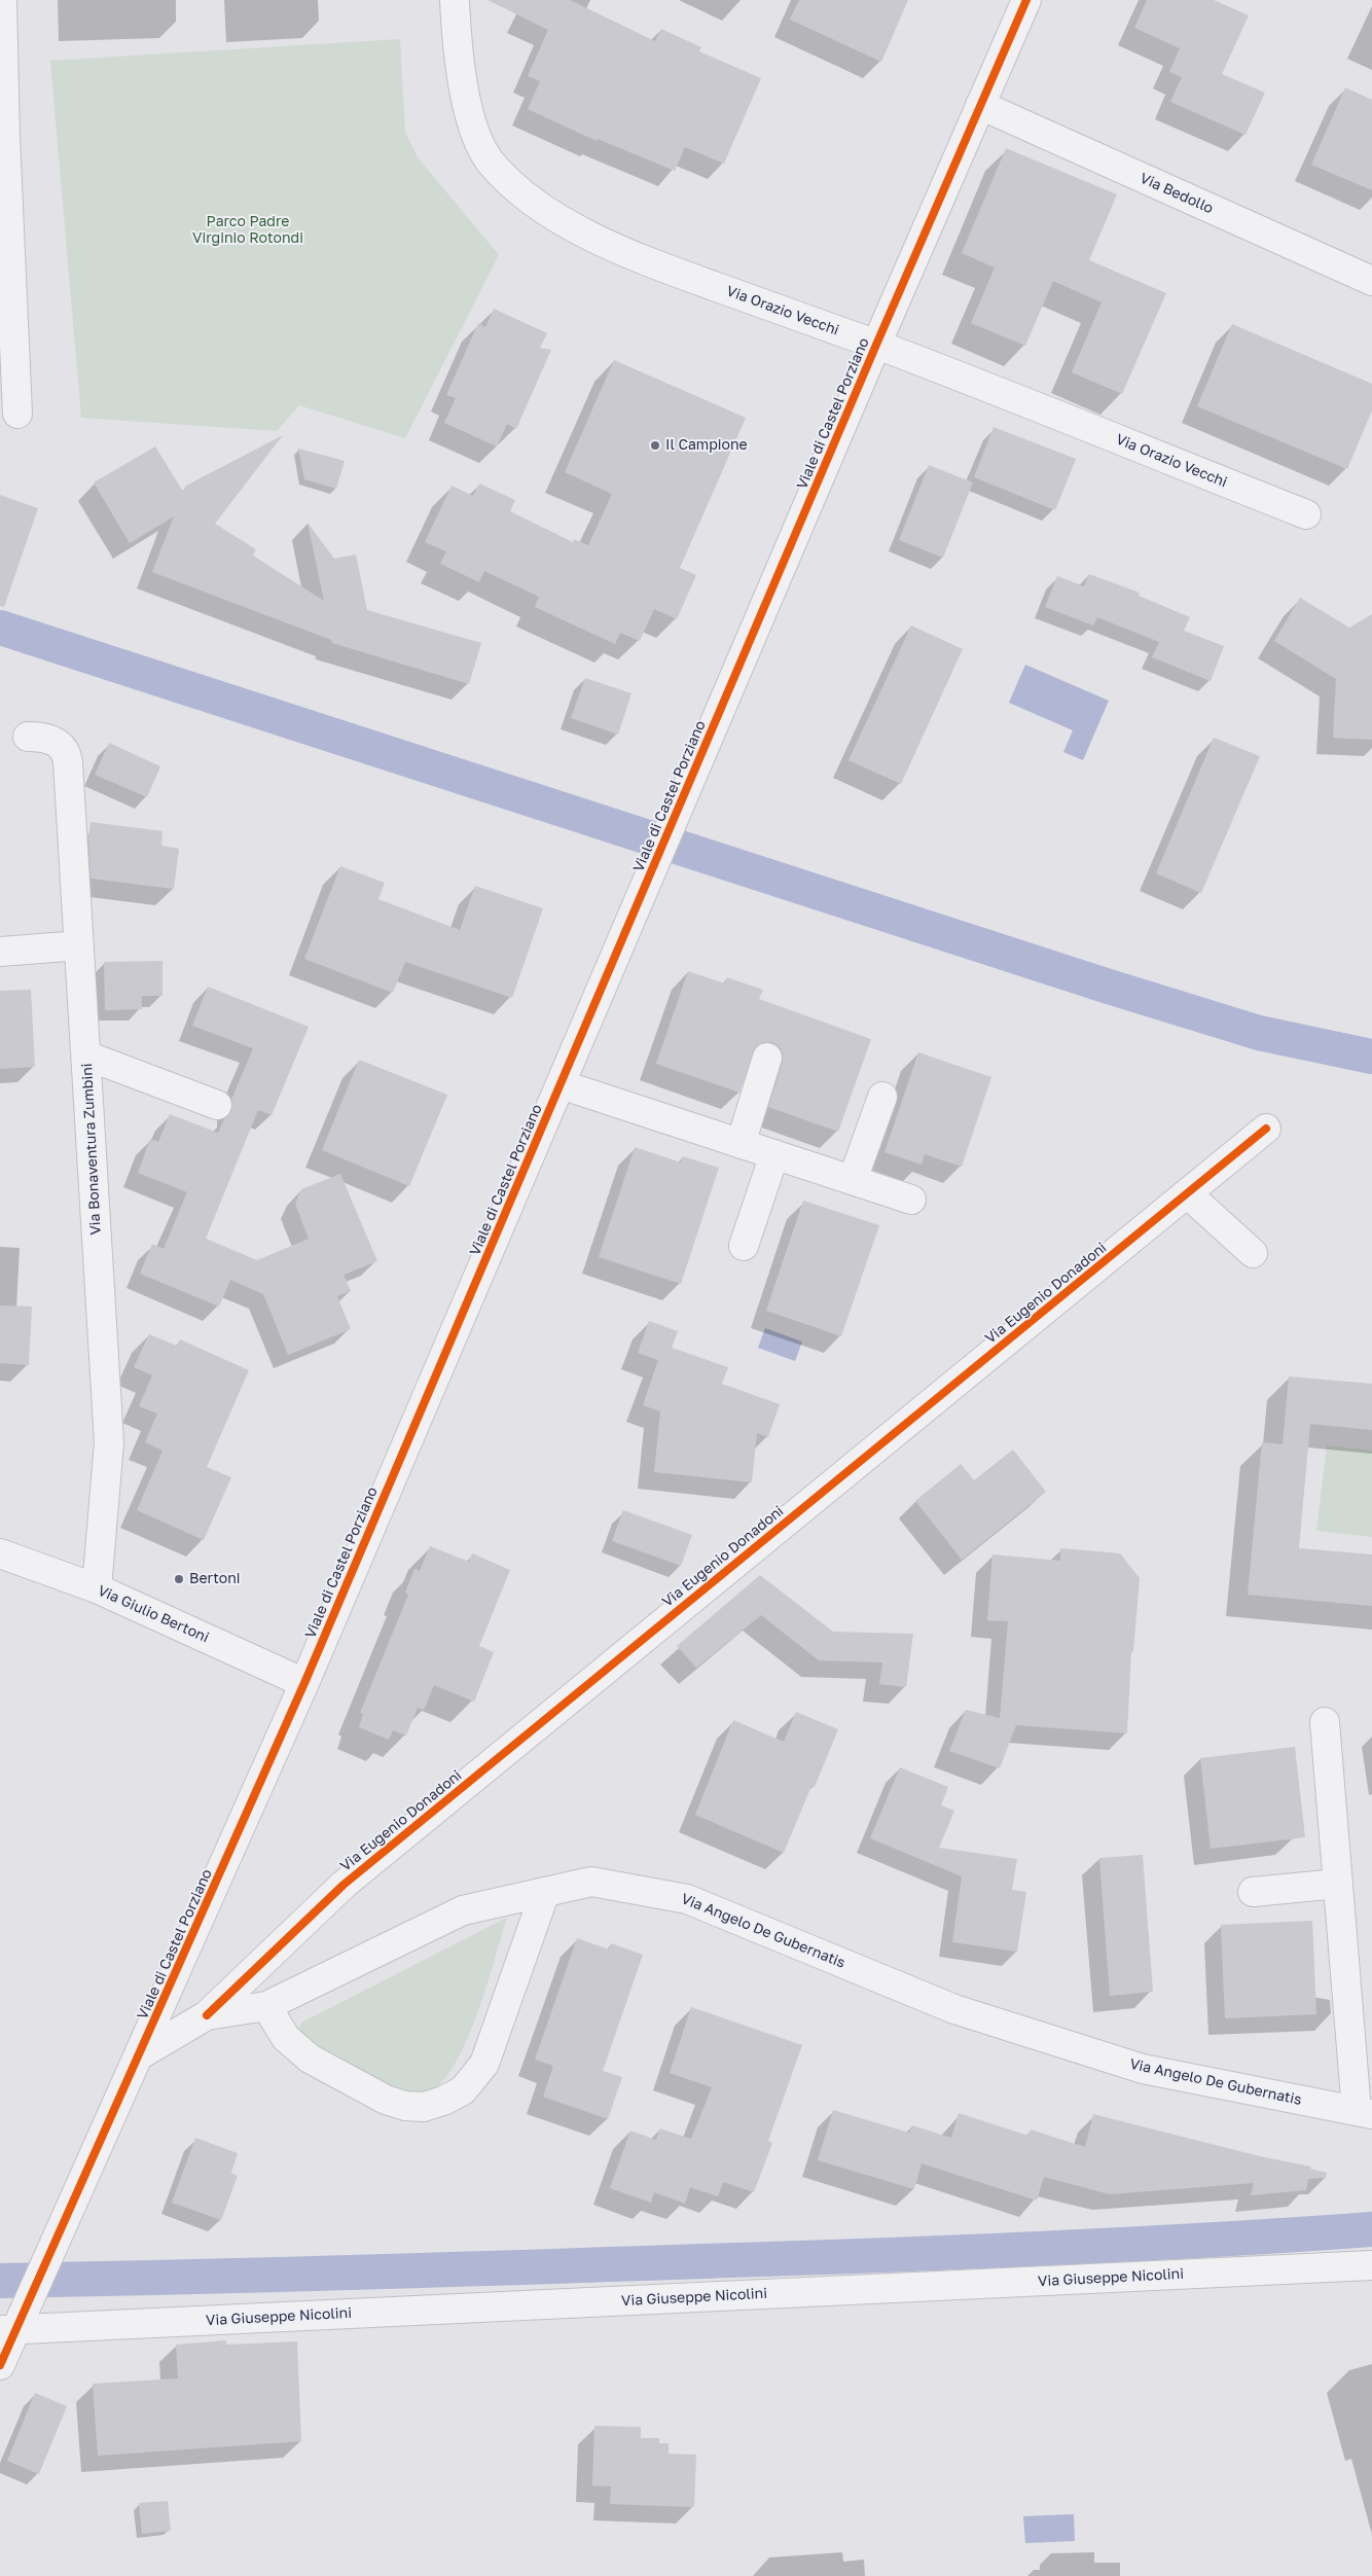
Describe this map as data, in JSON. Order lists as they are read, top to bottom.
{
  "streets": {
    "street": [
      "Via Bedollo",
      "Via Orazio Vecchi",
      "Viale di Castel Porziano",
      "Via Bonaventura Zumbini",
      "Via Eugenio Donadoni",
      "Via Giulio Bertoni",
      "Via Angelo De Gubernatis",
      "Via Giuseppe Nicolini"
    ]
  },
  "crossings": [
    ["Via Bedollo", "Viale di Castel Porziano"],
    ["Via Orazio Vecchi", "Viale di Castel Porziano"],
    ["Viale di Castel Porziano", "Via Giulio Bertoni"],
    ["Viale di Castel Porziano", "Via Angelo De Gubernatis"],
    ["Viale di Castel Porziano", "Via Giuseppe Nicolini"],
    ["Via Bonaventura Zumbini", "Via Giulio Bertoni"],
    ["Via Eugenio Donadoni", "Via Angelo De Gubernatis"]
  ],
  "parks": ["Parco Padre Virginio Rotondi"],
  "places": ["Il Campione", "Bertoni"]
}
